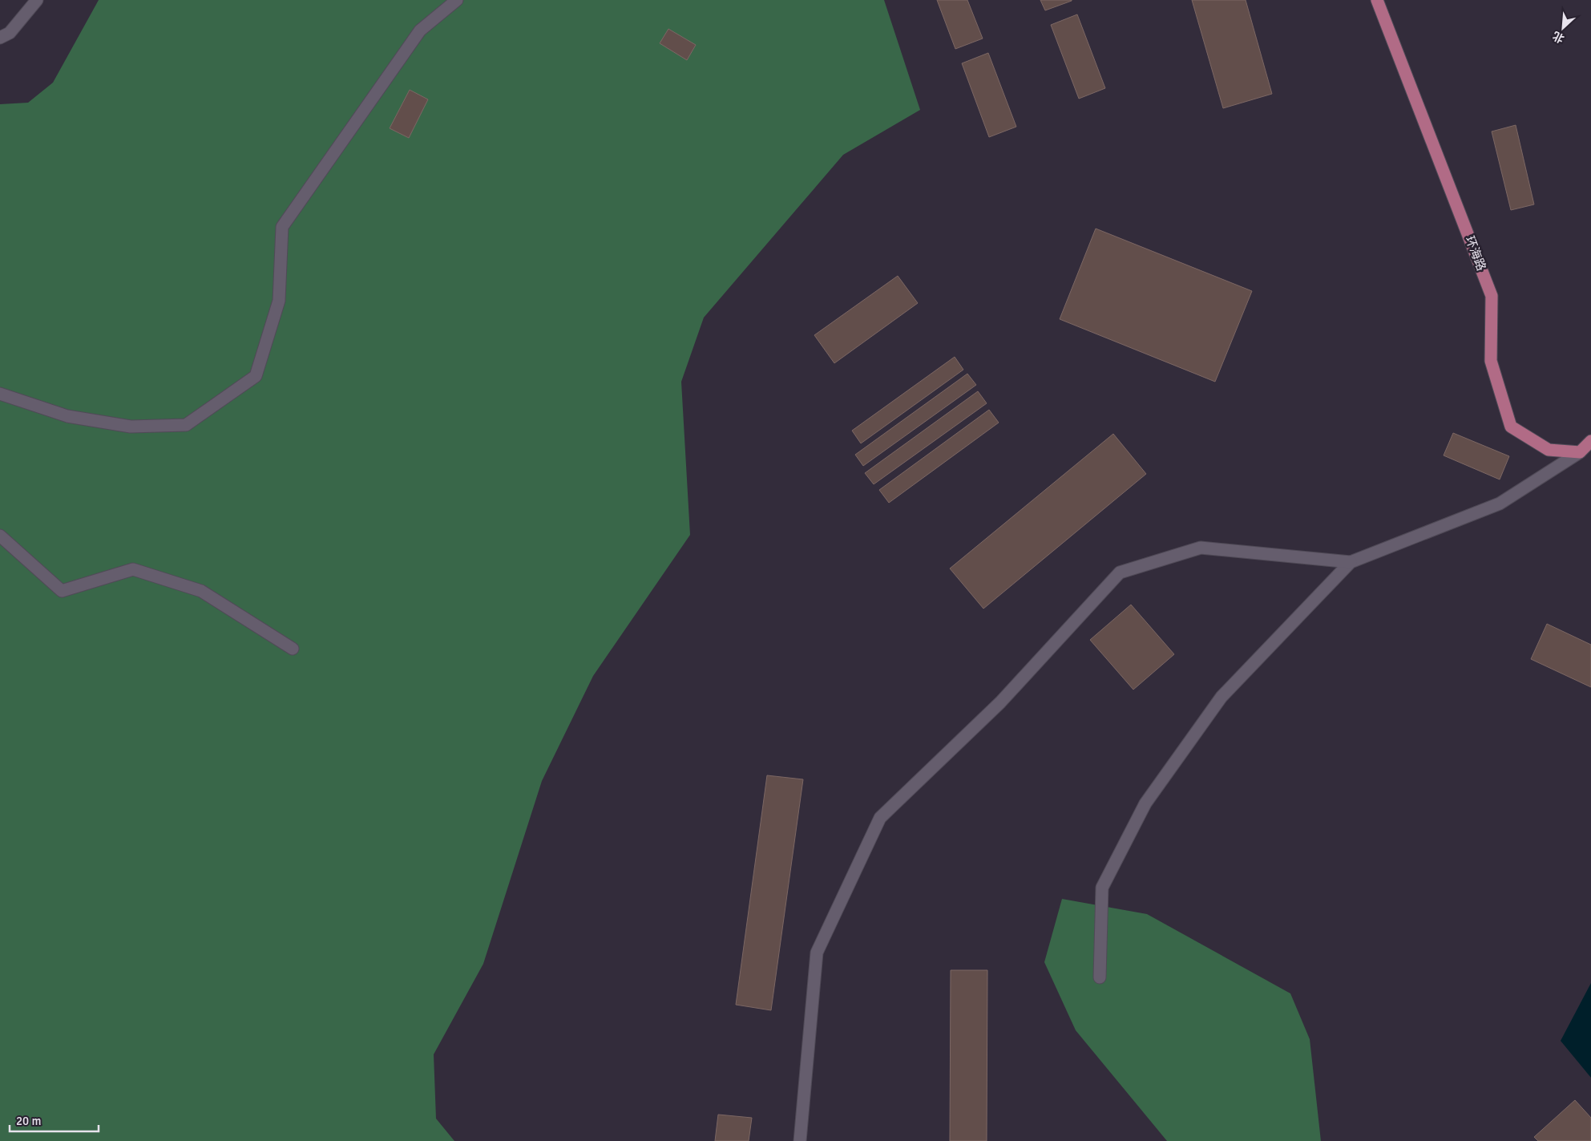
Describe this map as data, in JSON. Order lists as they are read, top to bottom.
{
  "streets": {
    "main road": ["环海路"]
  },
  "scale_bar": "20 m",
  "north": "bottom left"
}
